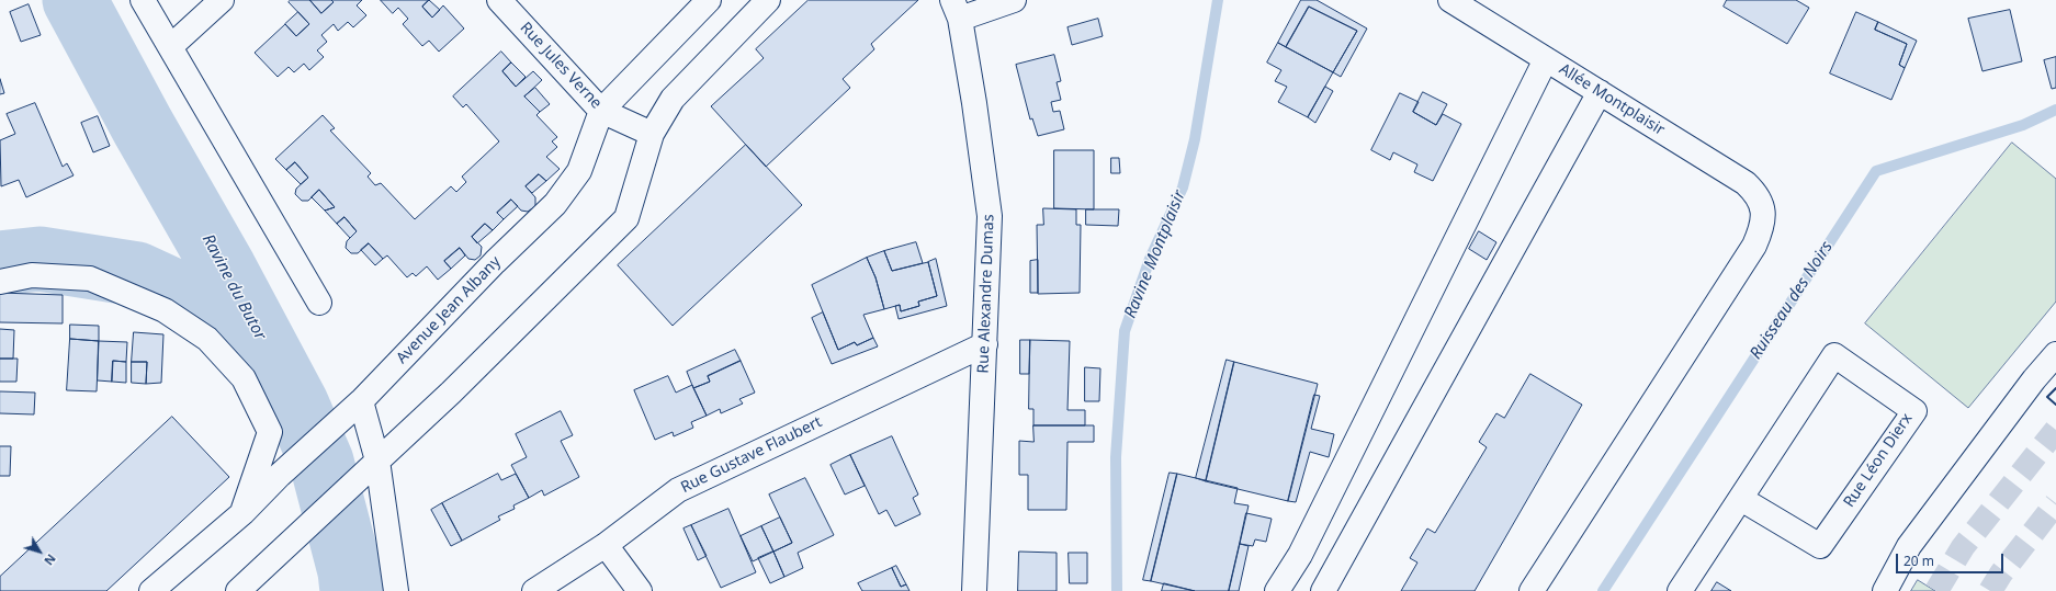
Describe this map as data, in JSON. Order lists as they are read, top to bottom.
{
  "streets": {
    "street": [
      "Rue Jules Verne",
      "Allée Montplaisir",
      "Rue Alexandre Dumas",
      "Avenue Jean Albany",
      "Rue Gustave Flaubert",
      "Rue Léon Dierx"
    ]
  },
  "crossings": [
    ["Rue Jules Verne", "Avenue Jean Albany"],
    ["Rue Alexandre Dumas", "Rue Gustave Flaubert"]
  ],
  "water": ["Ravine Montplaisir", "Ravine du Butor", "Ruisseau des Noirs"],
  "scale_bar": "20 m",
  "north": "bottom right"
}
